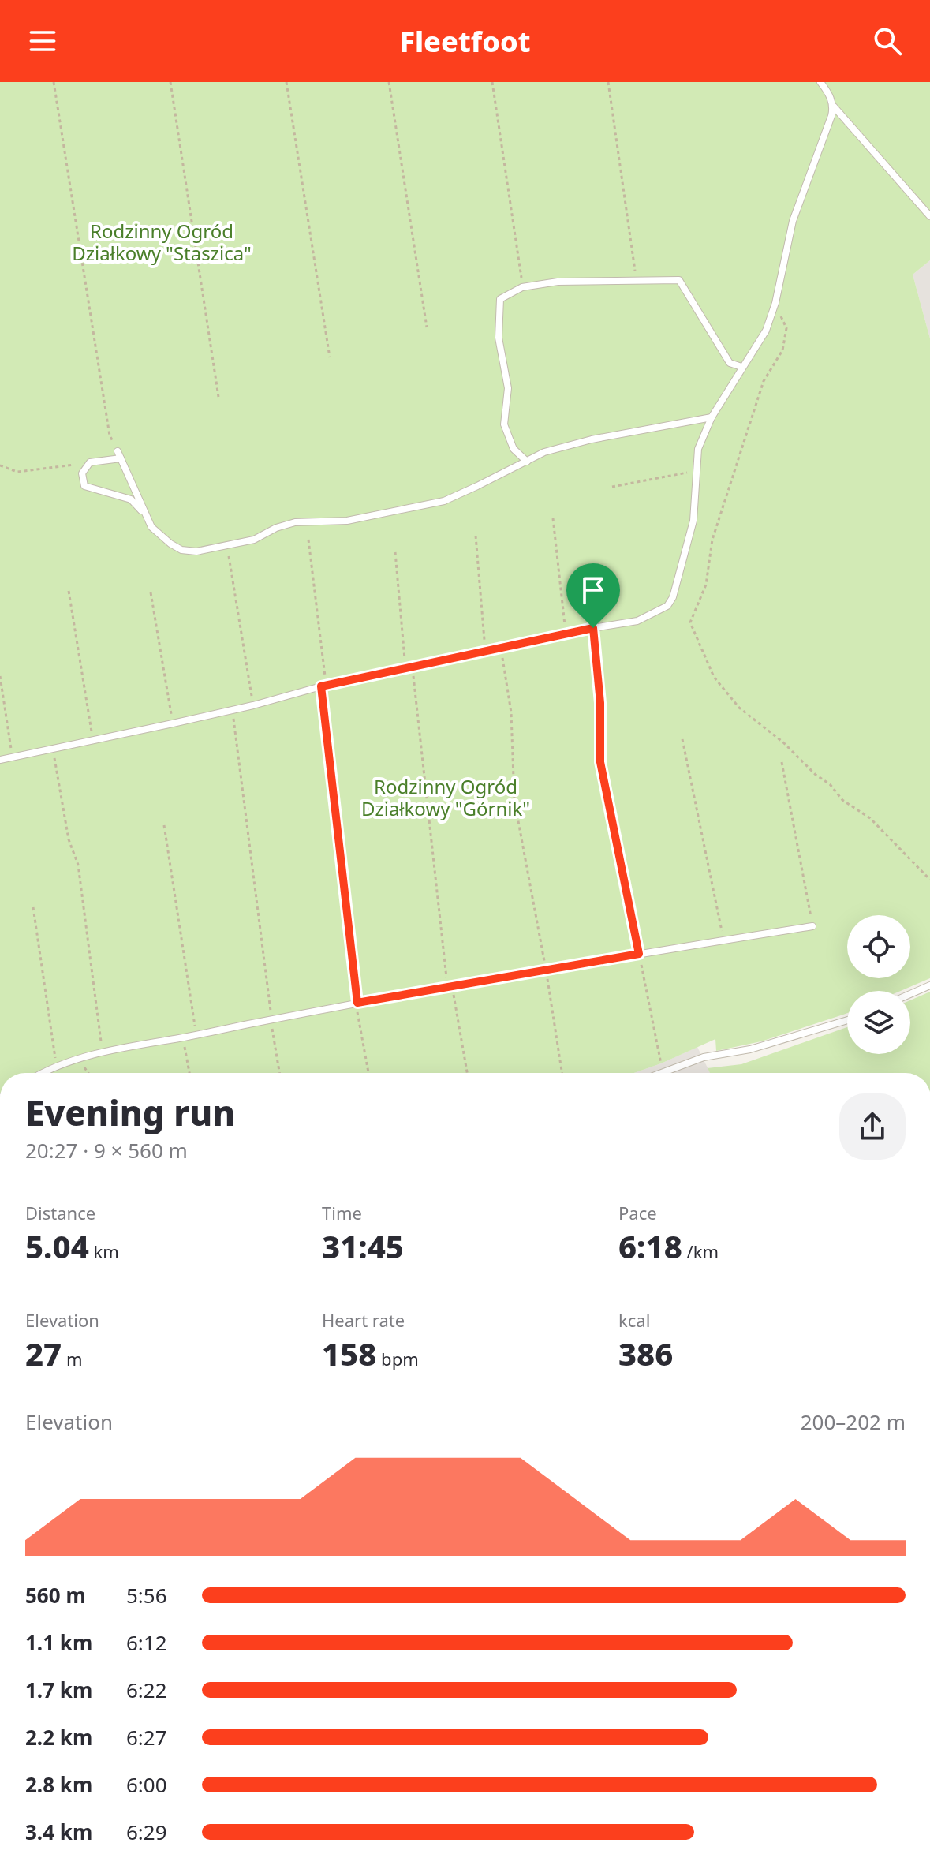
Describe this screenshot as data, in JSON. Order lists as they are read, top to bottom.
{
  "parks": ["Rodzinny Ogród Działkowy \"Staszica\"", "Rodzinny Ogród Działkowy \"Górnik\""],
  "page": {
    "header": "Fleetfoot",
    "heading": ["Evening run", "20:27 · 9 × 560 m"],
    "stats": [
      ["Distance", "5.04 km"],
      ["Time", "31:45"],
      ["Pace", "6:18 /km"],
      ["Elevation", "27 m"],
      ["Heart rate", "158 bpm"],
      ["kcal", "386"]
    ],
    "chart": ["Elevation", "200–202 m"],
    "list": [
      {
        "name": "560 m",
        "note": "5:56"
      },
      {
        "name": "1.1 km",
        "note": "6:12"
      },
      {
        "name": "1.7 km",
        "note": "6:22"
      },
      {
        "name": "2.2 km",
        "note": "6:27"
      },
      {
        "name": "2.8 km",
        "note": "6:00"
      },
      {
        "name": "3.4 km",
        "note": "6:29"
      }
    ]
  }
}
